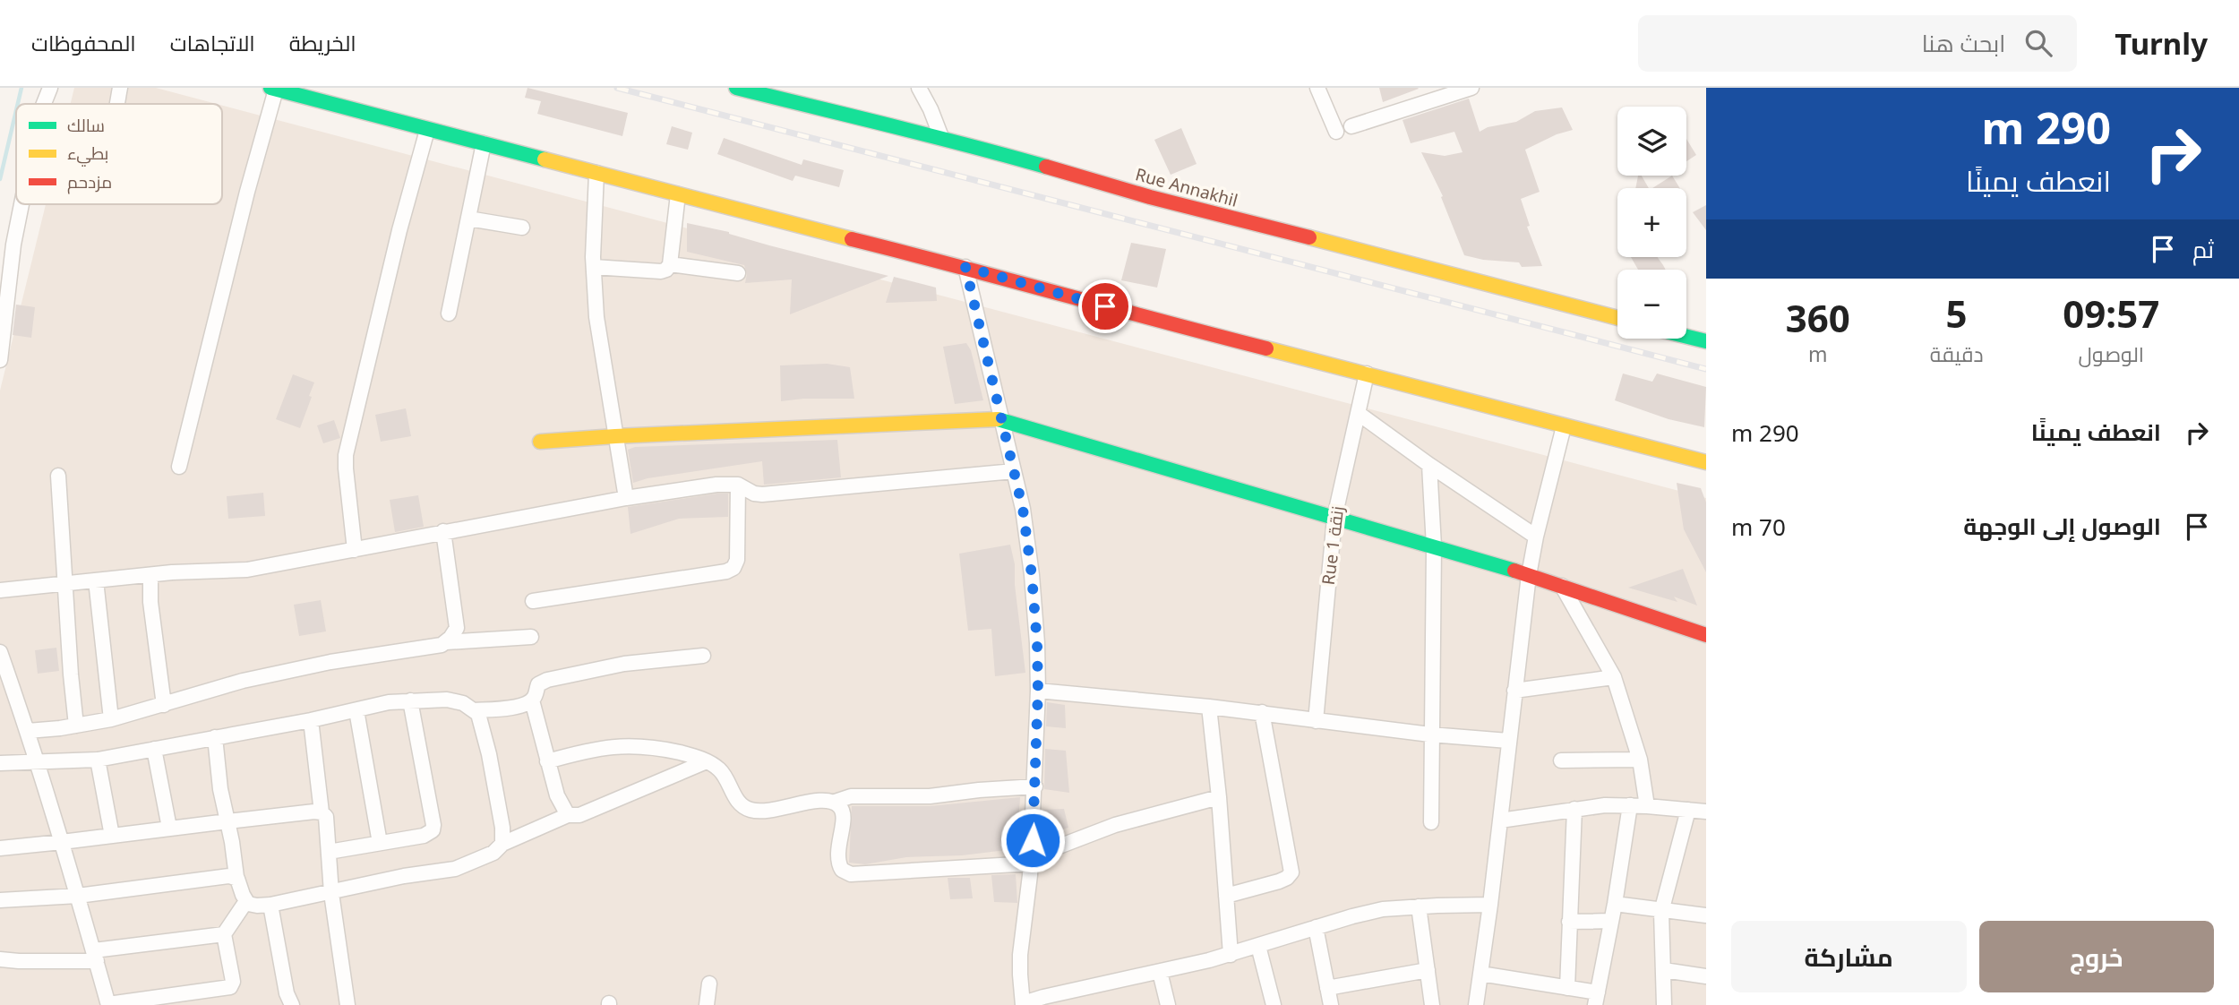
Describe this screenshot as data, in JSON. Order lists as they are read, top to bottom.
{
  "streets": {
    "street": ["Rue Annakhil", "Rue 1 زنقة"]
  },
  "legend": ["سالك", "بطيء", "مزدحم"],
  "page": {
    "header": "Turnly",
    "search": "ابحث هنا",
    "nav": ["الخريطة", "الاتجاهات", "المحفوظات"],
    "turn": ["290 m", "انعطف يمينًا"],
    "map_buttons": ["+", "−"],
    "then": "ثم",
    "eta": [
      "09:57",
      "الوصول",
      "5",
      "دقيقة",
      "360",
      "m"
    ],
    "list": [
      {
        "name": "انعطف يمينًا",
        "value": "290 m"
      },
      {
        "name": "الوصول إلى الوجهة",
        "value": "70 m"
      }
    ],
    "buttons": ["خروج", "مشاركة"]
  }
}
